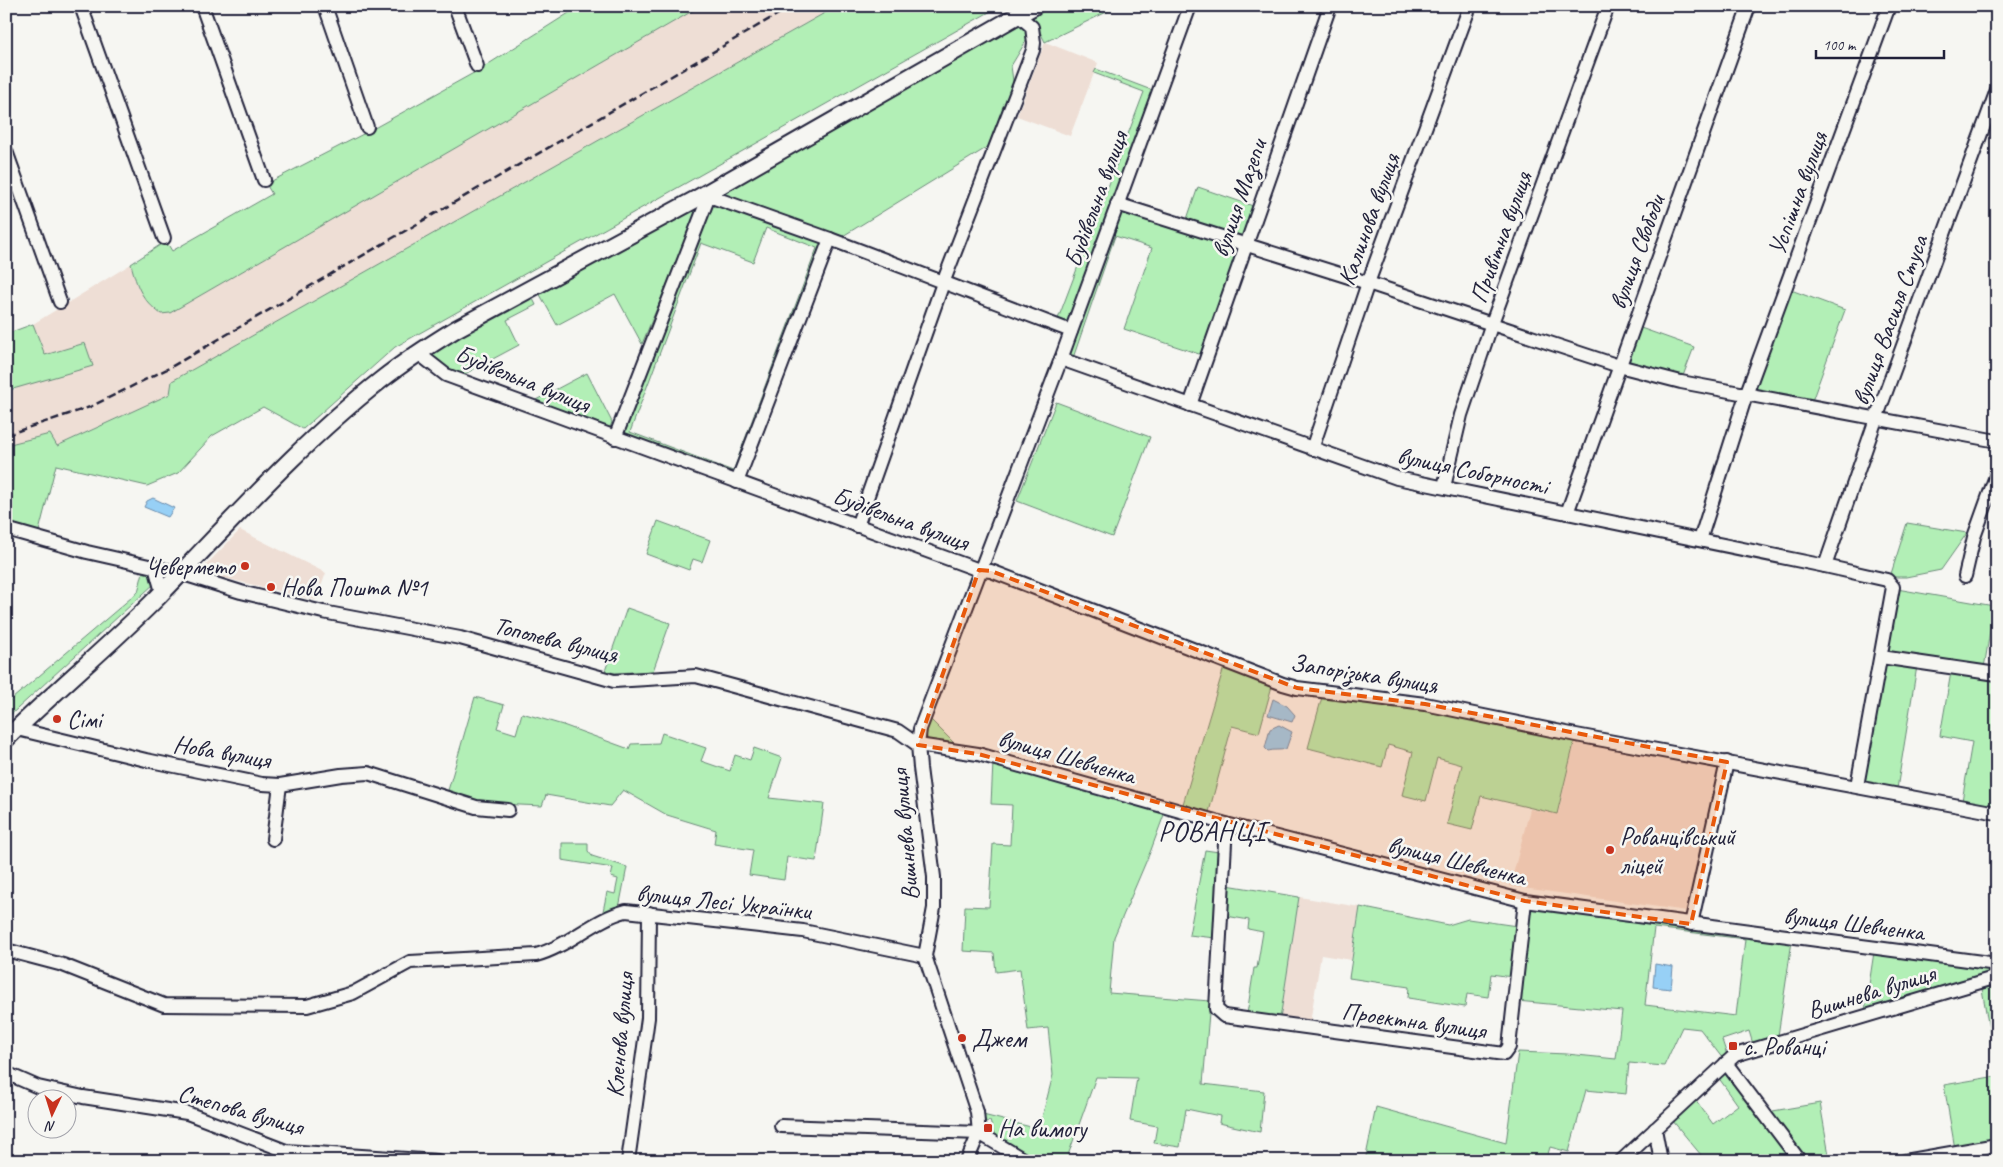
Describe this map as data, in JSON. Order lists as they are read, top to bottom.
{
  "streets": {
    "street": [
      "Успішна вулиця",
      "вулиця Мазепи",
      "Будівельна вулиця",
      "Калинова вулиця",
      "Привітна вулиця",
      "вулиця Свободи",
      "вулиця Василя Стуса",
      "вулиця Соборності",
      "Тополева вулиця",
      "Запорізька вулиця",
      "Нова вулиця",
      "вулиця Шевченка",
      "Вишнева вулиця",
      "вулиця Лесі Українки",
      "Проектна вулиця",
      "Кленова вулиця",
      "Степова вулиця"
    ]
  },
  "crossings": [
    ["Успішна вулиця", "вулиця Соборності"],
    ["вулиця Мазепи", "вулиця Соборності"],
    ["Будівельна вулиця", "вулиця Соборності"],
    ["Будівельна вулиця", "Запорізька вулиця"],
    ["Будівельна вулиця", "Вишнева вулиця"],
    ["Калинова вулиця", "вулиця Соборності"],
    ["Привітна вулиця", "вулиця Соборності"],
    ["вулиця Свободи", "вулиця Соборності"],
    ["вулиця Василя Стуса", "вулиця Соборності"],
    ["Тополева вулиця", "вулиця Шевченка"],
    ["Тополева вулиця", "Вишнева вулиця"],
    ["Запорізька вулиця", "Вишнева вулиця"],
    ["вулиця Шевченка", "Вишнева вулиця"],
    ["вулиця Шевченка", "Проектна вулиця"],
    ["Вишнева вулиця", "вулиця Лесі Українки"],
    ["вулиця Лесі Українки", "Кленова вулиця"]
  ],
  "districts": ["РОВАНЦІ"],
  "places": {
    "other": [
      "Чевермето",
      "Нова Пошта №1",
      "Сімі",
      "Рованцівський ліцей",
      "Джем"
    ],
    "transit": ["с. Рованці", "На вимогу"]
  },
  "scale_bar": "100 m",
  "north": "bottom"
}
